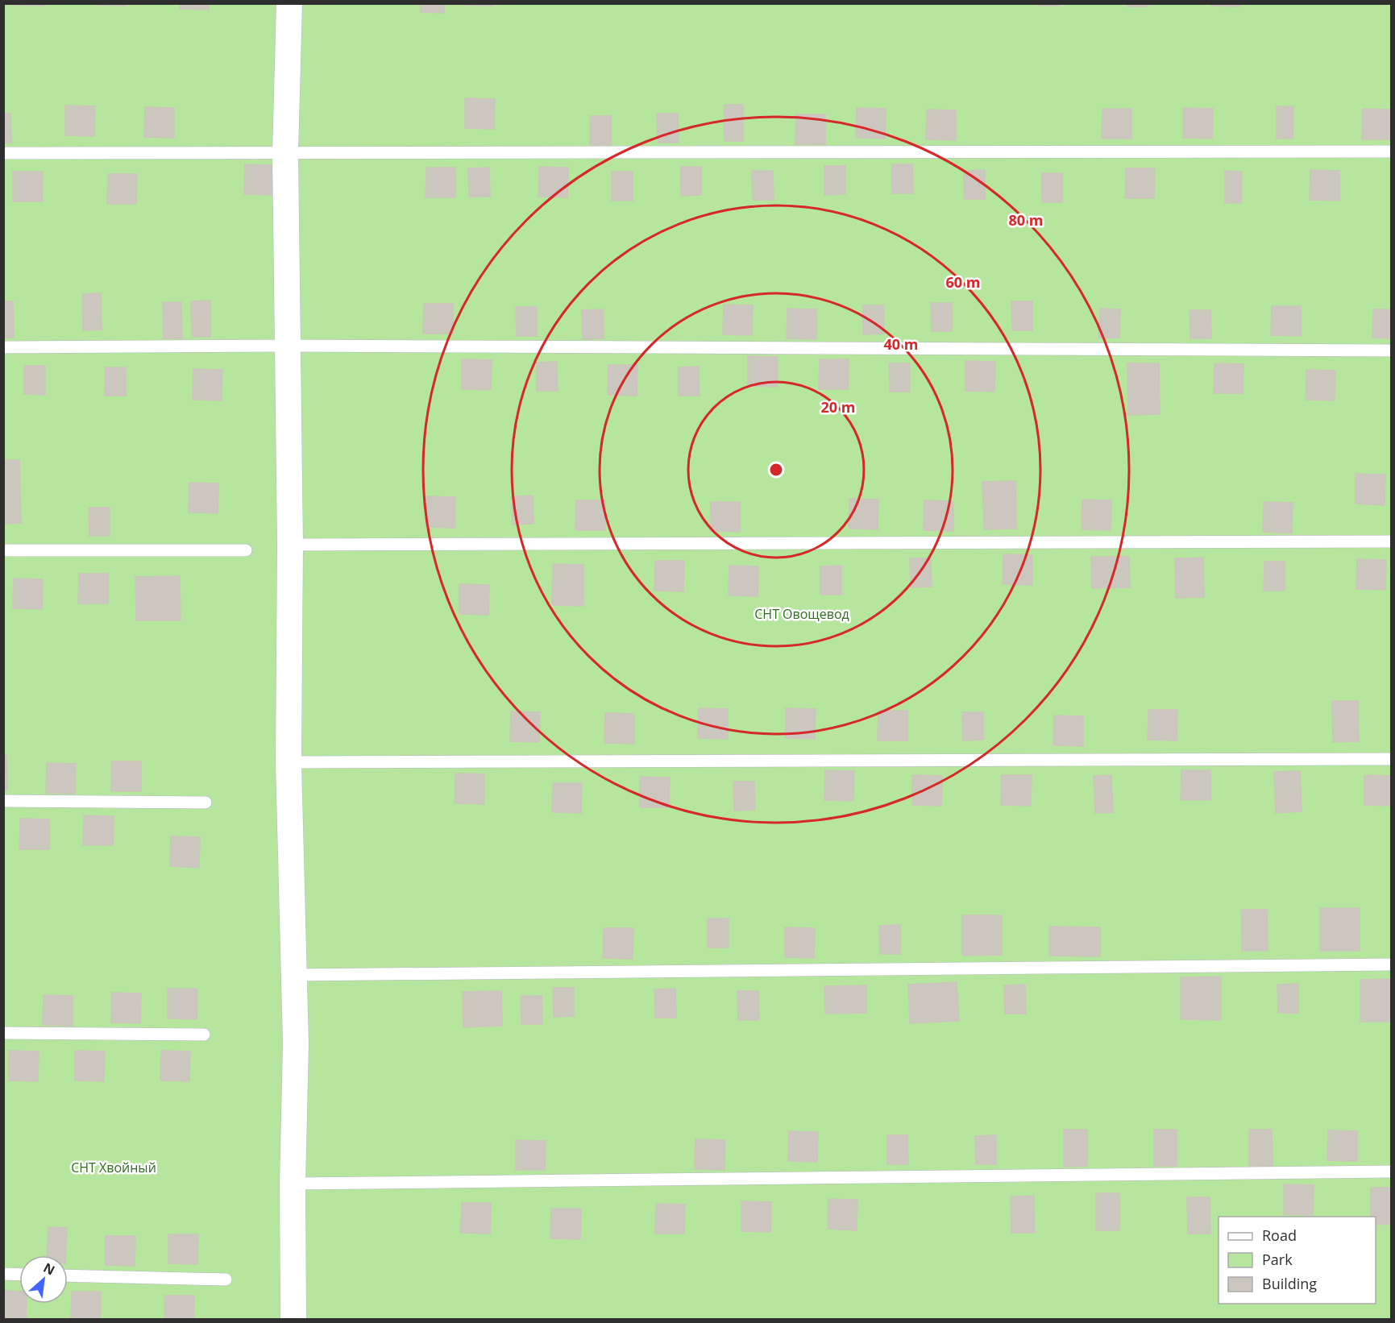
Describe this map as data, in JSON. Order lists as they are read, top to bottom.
{
  "parks": ["СНТ Овощевод", "СНТ Хвойный"],
  "legend": ["Road", "Park", "Building"],
  "north": "top right",
  "rings": [
    "80 m",
    "60 m",
    "40 m",
    "20 m"
  ]
}
